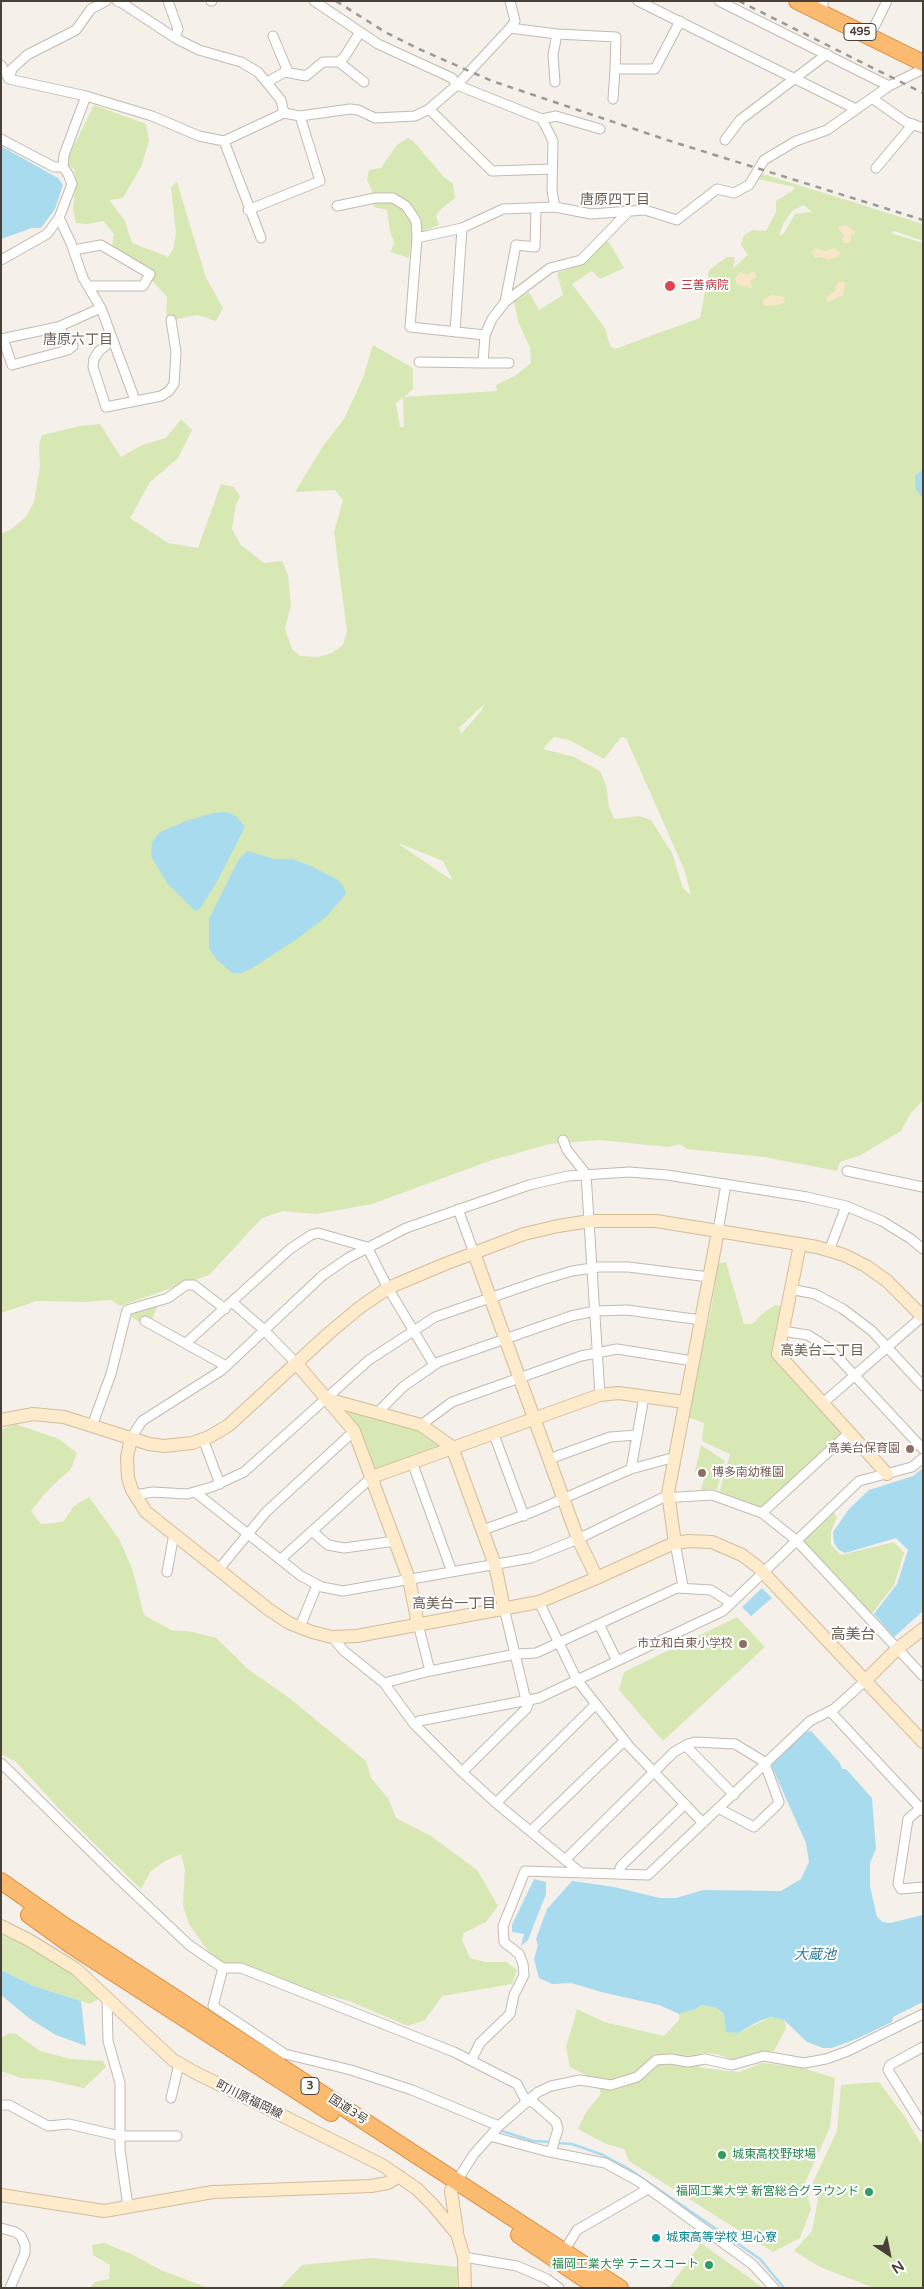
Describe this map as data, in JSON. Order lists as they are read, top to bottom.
{
  "streets": {
    "highway": ["495", "3", "国道3号"],
    "street": ["町川原福岡線"]
  },
  "districts": [
    "唐原四丁目",
    "唐原六丁目",
    "高美台二丁目",
    "高美台一丁目",
    "高美台"
  ],
  "water": ["大蔵池"],
  "places": [
    "三善病院",
    "高美台保育園",
    "博多南幼稚園",
    "市立和白東小学校",
    "城東高校野球場",
    "福岡工業大学 新宮総合グラウンド",
    "城東高等学校 坦心寮",
    "福岡工業大学 テニスコート"
  ],
  "north": "bottom right"
}
